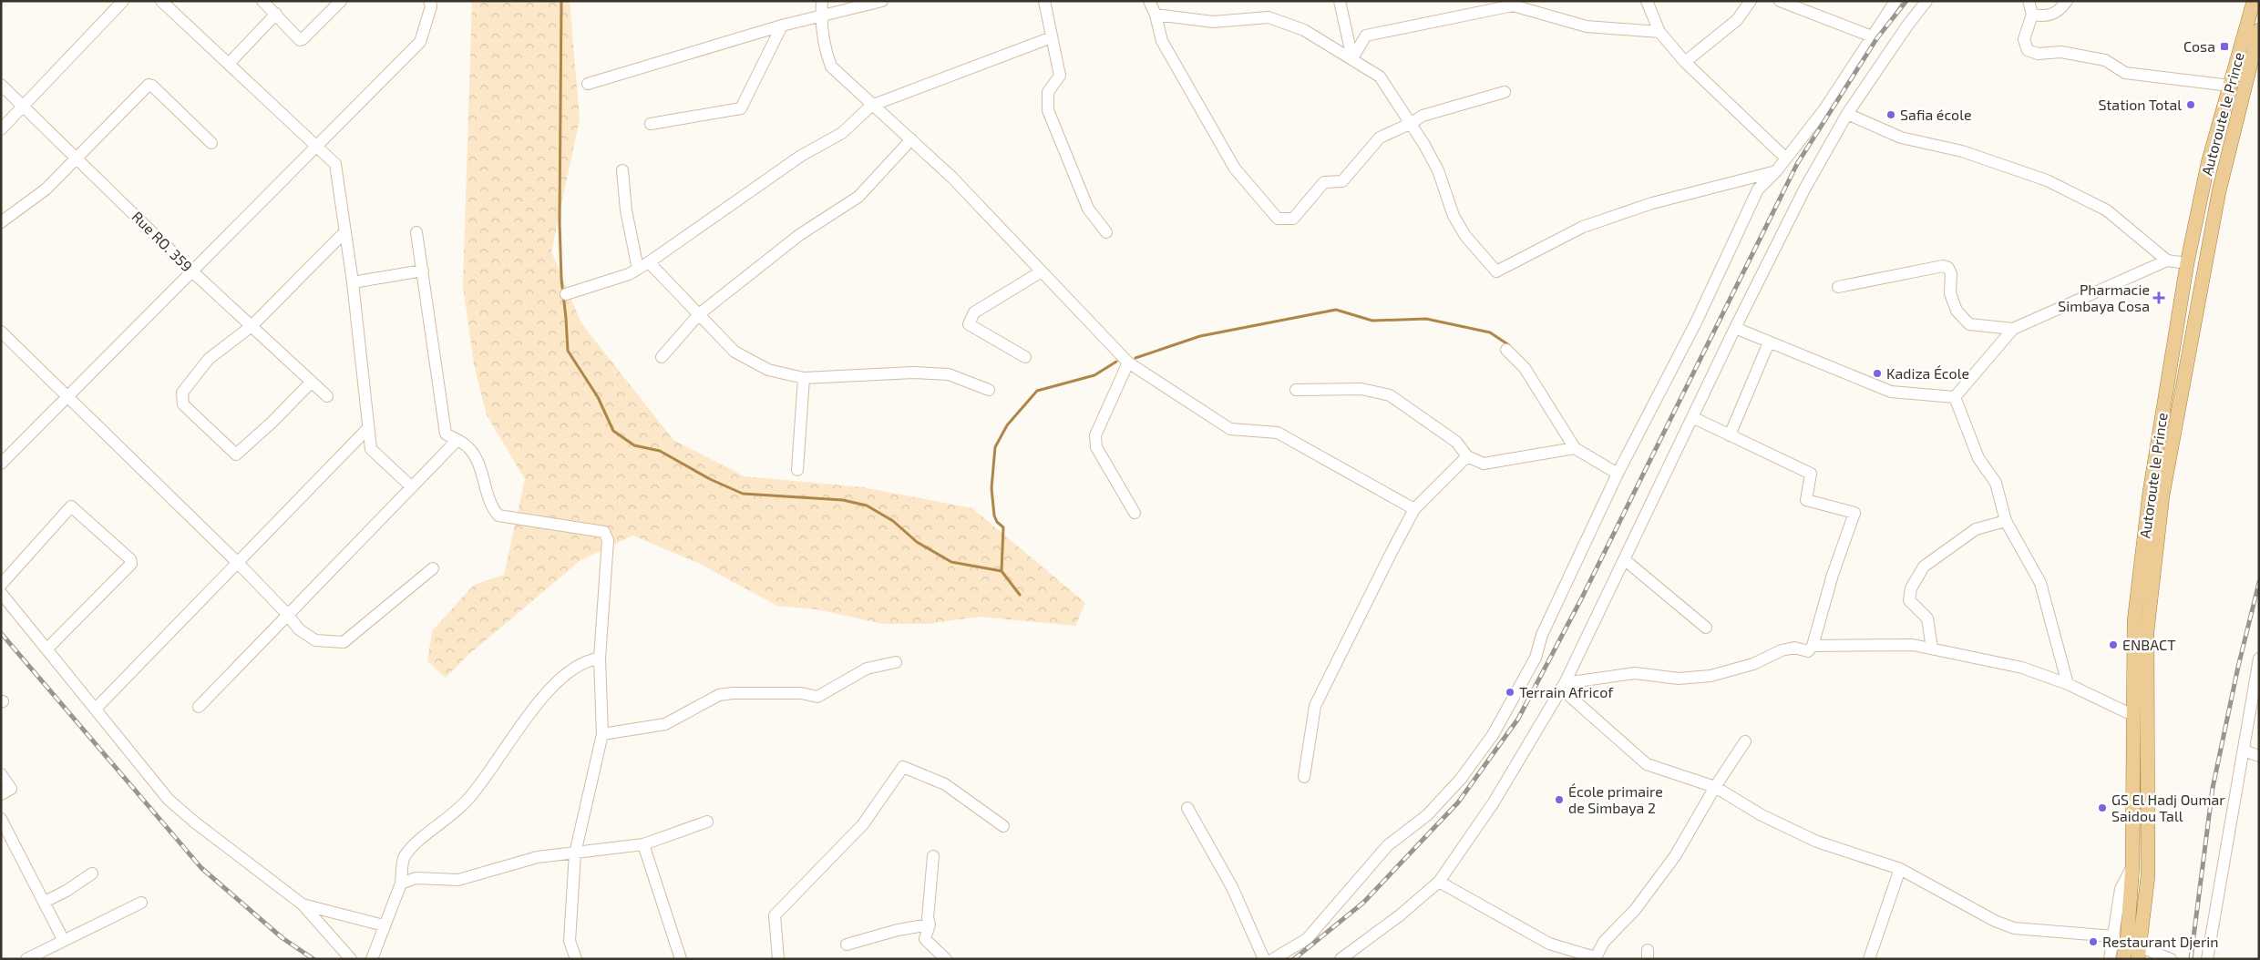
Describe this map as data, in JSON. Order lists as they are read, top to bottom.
{
  "streets": {
    "main road": ["Autoroute le Prince"],
    "street": ["Rue RO. 359"]
  },
  "places": {
    "transit": ["Cosa"],
    "other": [
      "Station Total",
      "Safia école",
      "Kadiza École",
      "ENBACT",
      "Terrain Africof",
      "École primaire de Simbaya 2",
      "GS El Hadj Oumar Saidou Tall",
      "Restaurant Djerin"
    ],
    "health": ["Pharmacie Simbaya Cosa"]
  }
}
